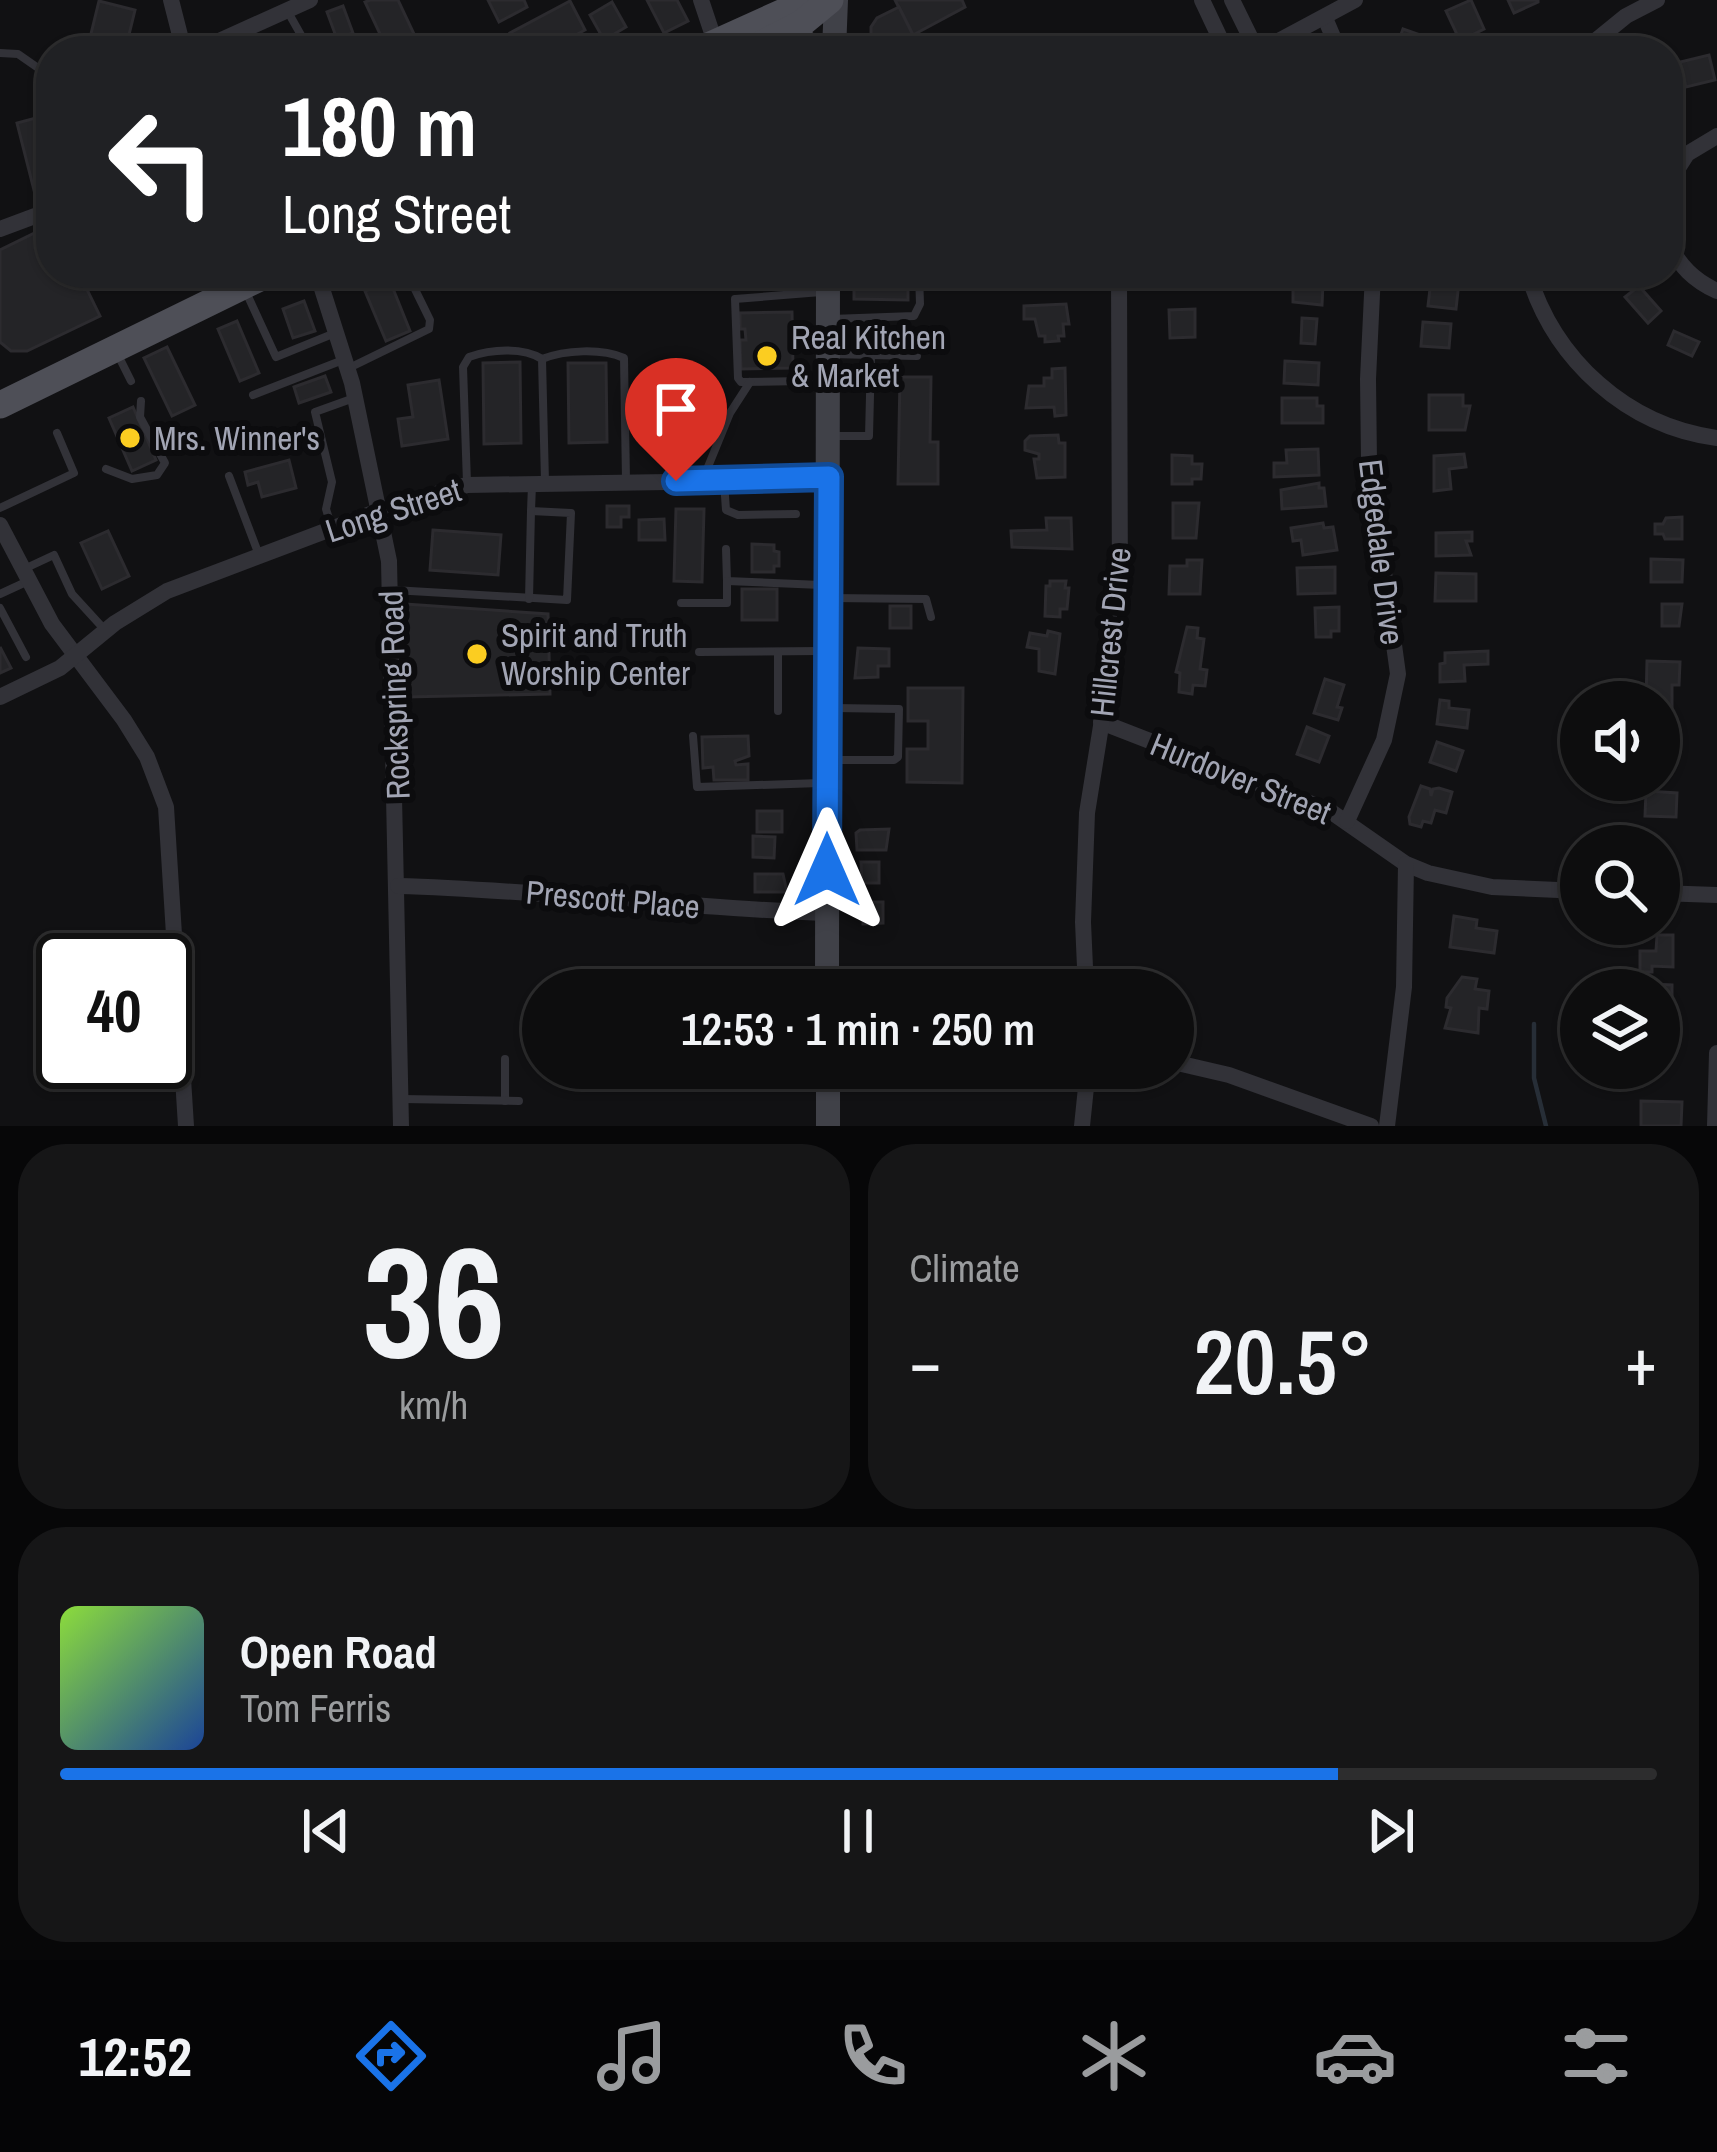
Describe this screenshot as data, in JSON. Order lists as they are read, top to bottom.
{
  "streets": {
    "street": [
      "Long Street",
      "Edgedale Drive",
      "Hillcrest Drive",
      "Rockspring Road",
      "Hurdover Street",
      "Prescott Place"
    ]
  },
  "crossings": [
    ["Long Street", "Rockspring Road"],
    ["Edgedale Drive", "Hurdover Street"],
    ["Hillcrest Drive", "Hurdover Street"],
    ["Rockspring Road", "Prescott Place"]
  ],
  "places": ["Real Kitchen & Market", "Mrs. Winner's", "Spirit and Truth Worship Center"],
  "page": {
    "turn": ["180 m", "Long Street"],
    "limit": "40",
    "trip": "12:53 · 1 min · 250 m",
    "tile": [
      ["36", "km/h"],
      "Climate"
    ],
    "heat": ["−", "20.5°", "+"],
    "song": ["Open Road", "Tom Ferris"],
    "tabs": "12:52"
  }
}
